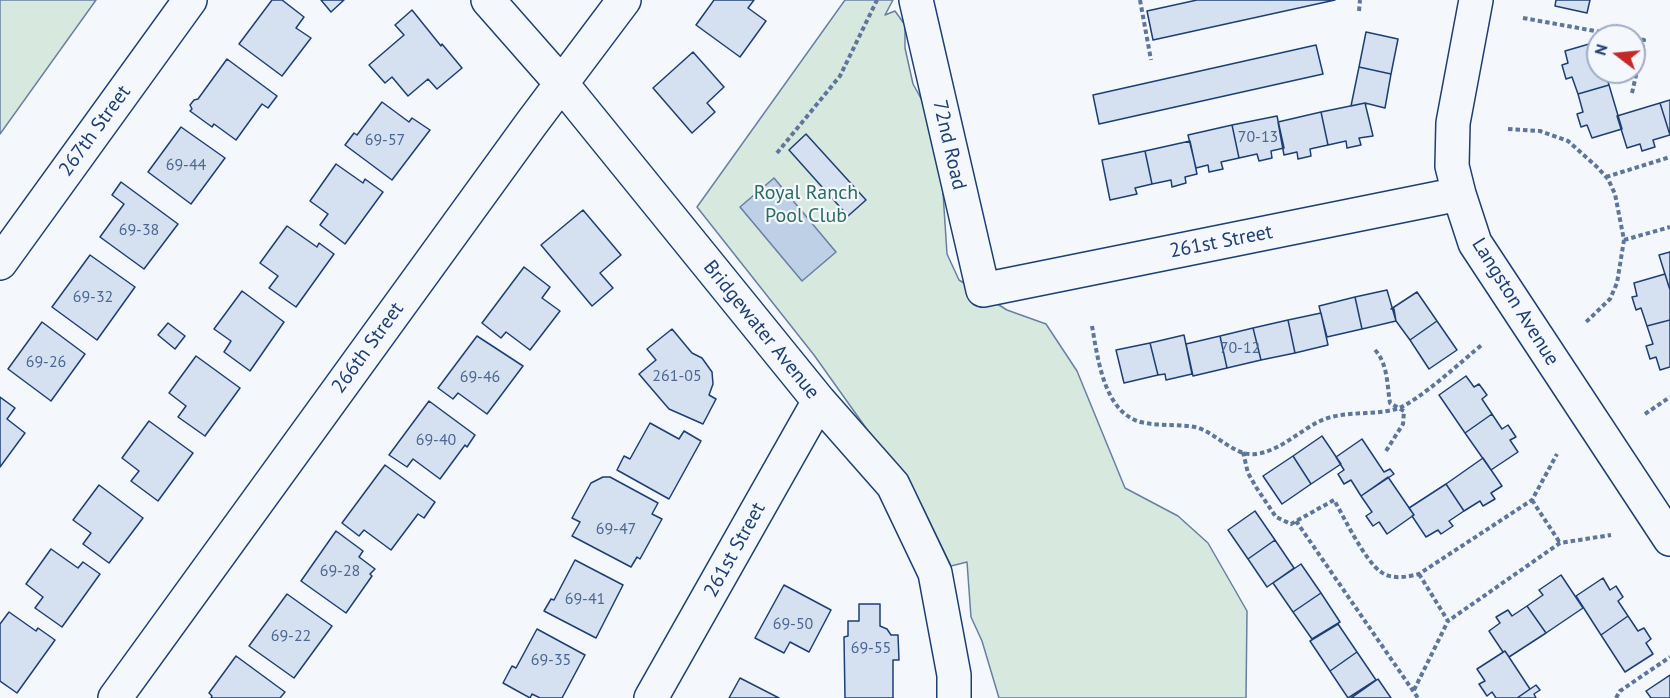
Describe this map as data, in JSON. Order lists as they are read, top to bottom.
{
  "streets": {
    "street": [
      "267th Street",
      "72nd Road",
      "261st Street",
      "Langston Avenue",
      "Bridgewater Avenue",
      "266th Street"
    ]
  },
  "crossings": [
    ["72nd Road", "261st Street"],
    ["261st Street", "Langston Avenue"],
    ["261st Street", "Bridgewater Avenue"],
    ["Bridgewater Avenue", "266th Street"]
  ],
  "parks": ["Royal Ranch Pool Club"],
  "house_numbers": [
    "70-13",
    "69-57",
    "69-44",
    "69-38",
    "69-32",
    "70-12",
    "69-26",
    "261-05",
    "69-46",
    "69-40",
    "69-47",
    "69-28",
    "69-41",
    "69-50",
    "69-22",
    "69-55",
    "69-35"
  ],
  "north": "left"
}
